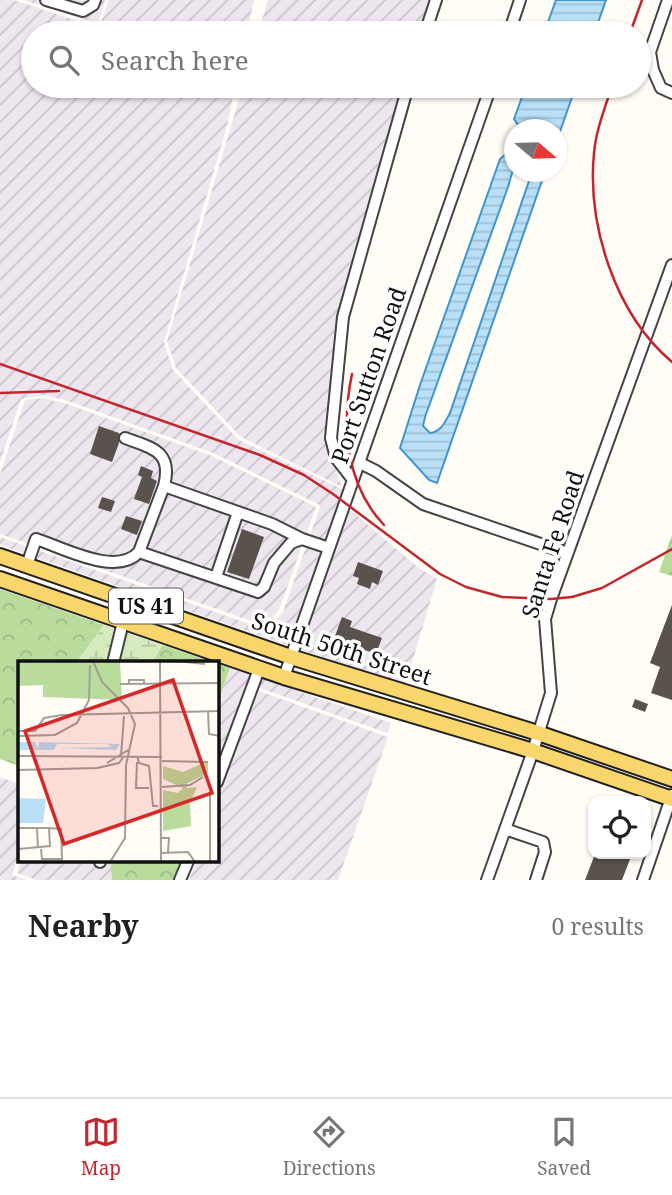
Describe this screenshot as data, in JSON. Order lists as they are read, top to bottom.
{
  "streets": {
    "main road": ["US 41", "South 50th Street"],
    "street": ["Port Sutton Road", "Santa Fe Road"]
  },
  "crossings": [
    ["Port Sutton Road", "South 50th Street"],
    ["Santa Fe Road", "South 50th Street"]
  ],
  "north": "right",
  "page": {
    "search": "Search here",
    "heading": ["Nearby", "0 results"],
    "nav": ["Map", "Directions", "Saved"]
  }
}
